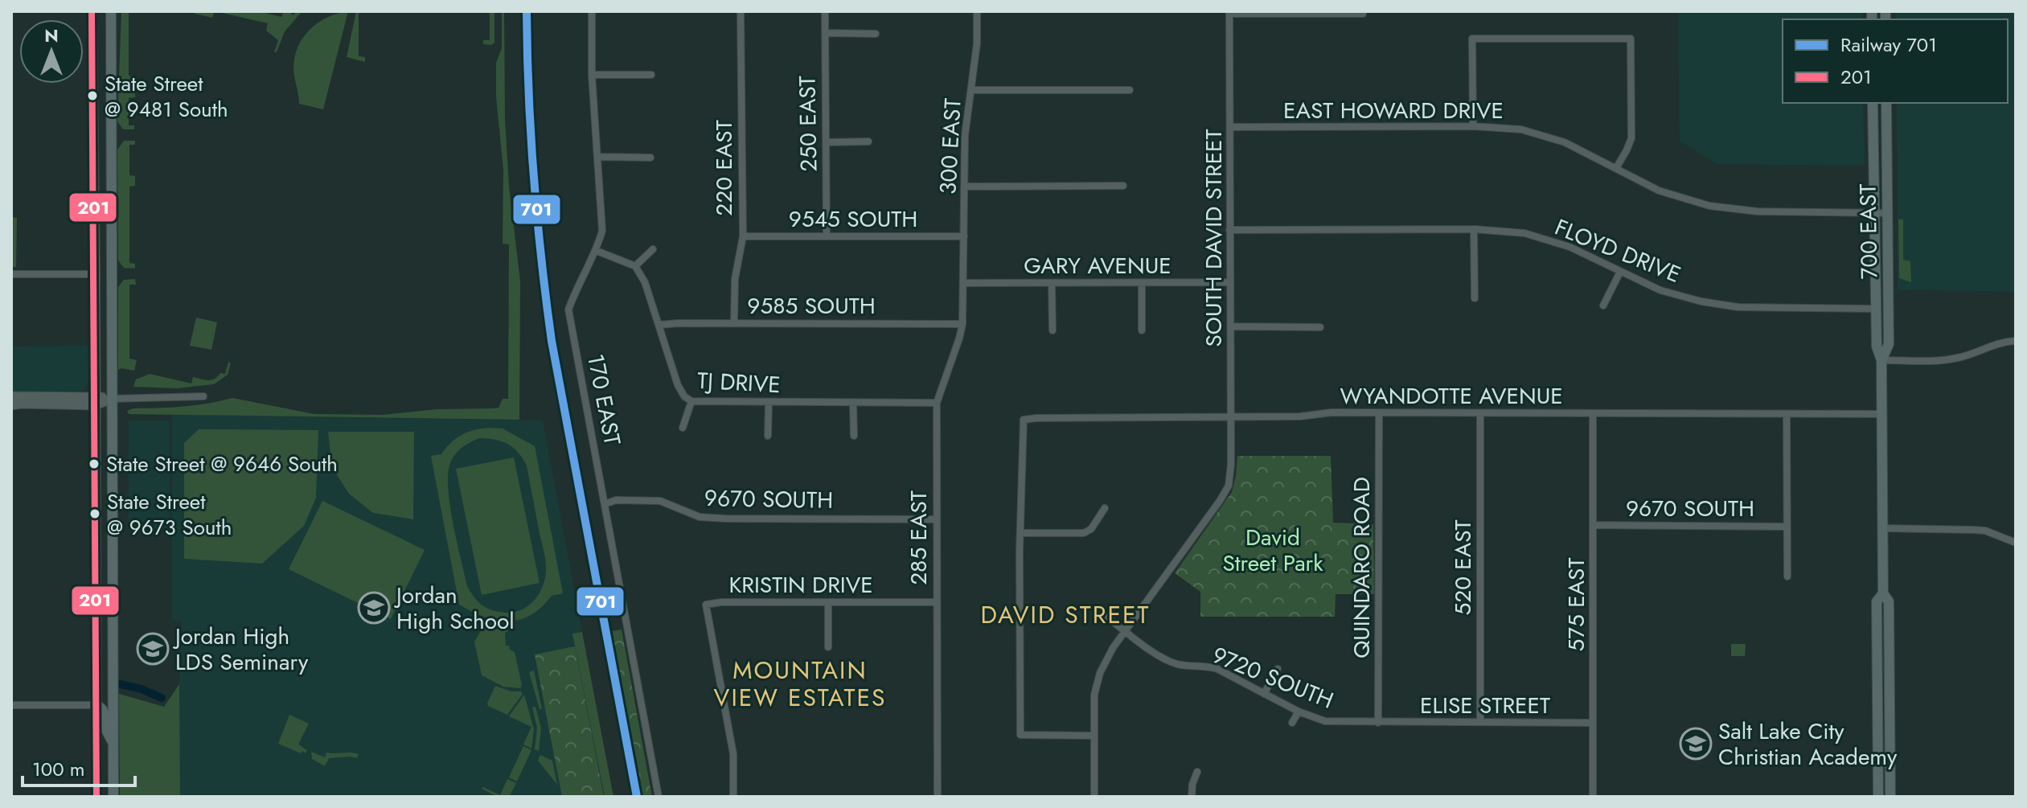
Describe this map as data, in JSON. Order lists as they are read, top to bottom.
{
  "streets": {
    "main road": ["700 EAST"],
    "street": [
      "EAST HOWARD DRIVE",
      "250 EAST",
      "300 EAST",
      "220 EAST",
      "9545 SOUTH",
      "SOUTH DAVID STREET",
      "FLOYD DRIVE",
      "GARY AVENUE",
      "9585 SOUTH",
      "TJ DRIVE",
      "WYANDOTTE AVENUE",
      "170 EAST",
      "9670 SOUTH",
      "285 EAST",
      "QUINDARO ROAD",
      "520 EAST",
      "KRISTIN DRIVE",
      "575 EAST",
      "9720 SOUTH",
      "ELISE STREET"
    ]
  },
  "crossings": [
    ["EAST HOWARD DRIVE", "700 EAST"],
    ["EAST HOWARD DRIVE", "SOUTH DAVID STREET"],
    ["250 EAST", "9545 SOUTH"],
    ["300 EAST", "9545 SOUTH"],
    ["300 EAST", "GARY AVENUE"],
    ["300 EAST", "285 EAST"],
    ["220 EAST", "9545 SOUTH"],
    ["220 EAST", "9585 SOUTH"],
    ["700 EAST", "FLOYD DRIVE"],
    ["700 EAST", "WYANDOTTE AVENUE"],
    ["SOUTH DAVID STREET", "FLOYD DRIVE"],
    ["SOUTH DAVID STREET", "GARY AVENUE"],
    ["SOUTH DAVID STREET", "WYANDOTTE AVENUE"],
    ["SOUTH DAVID STREET", "9720 SOUTH"],
    ["GARY AVENUE", "285 EAST"],
    ["9585 SOUTH", "TJ DRIVE"],
    ["9585 SOUTH", "285 EAST"],
    ["TJ DRIVE", "285 EAST"],
    ["WYANDOTTE AVENUE", "QUINDARO ROAD"],
    ["WYANDOTTE AVENUE", "520 EAST"],
    ["WYANDOTTE AVENUE", "575 EAST"],
    ["170 EAST", "9670 SOUTH"],
    ["9670 SOUTH", "285 EAST"],
    ["9670 SOUTH", "575 EAST"],
    ["285 EAST", "KRISTIN DRIVE"],
    ["QUINDARO ROAD", "9720 SOUTH"],
    ["QUINDARO ROAD", "ELISE STREET"],
    ["520 EAST", "ELISE STREET"],
    ["575 EAST", "ELISE STREET"],
    ["9720 SOUTH", "ELISE STREET"]
  ],
  "districts": ["DAVID STREET", "MOUNTAIN VIEW ESTATES"],
  "parks": ["David Street Park"],
  "places": {
    "other": ["State Street @ 9481 South", "State Street @ 9646 South", "State Street @ 9673 South"],
    "school or university": ["Jordan High School", "Jordan High LDS Seminary", "Salt Lake City Christian Academy"]
  },
  "lines": ["rail line 701", "transit line 201"],
  "legend": ["Railway 701", "201"],
  "scale_bar": "100 m",
  "north": "top"
}
